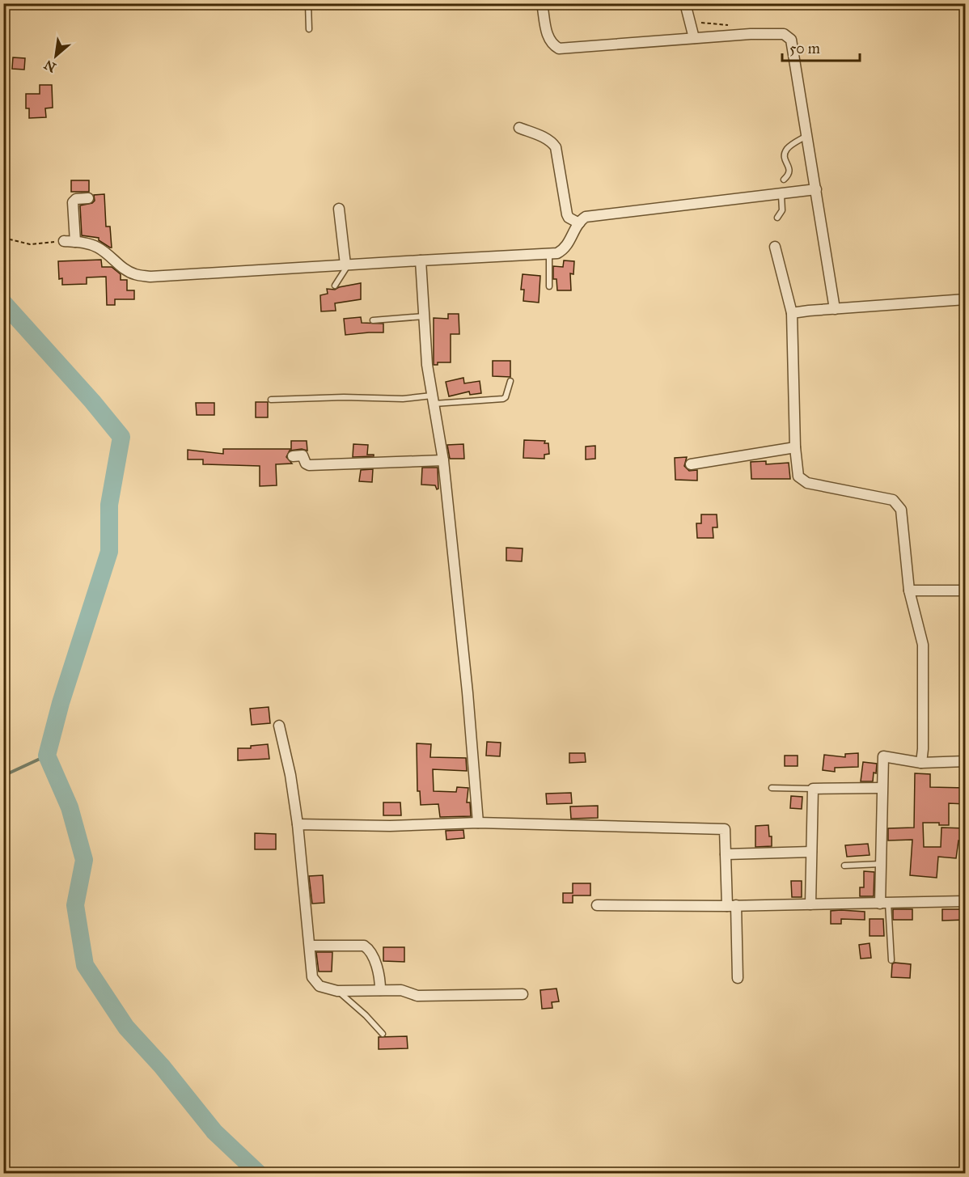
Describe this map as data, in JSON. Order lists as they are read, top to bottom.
{
  "scale_bar": "50 m",
  "north": "bottom left"
}
